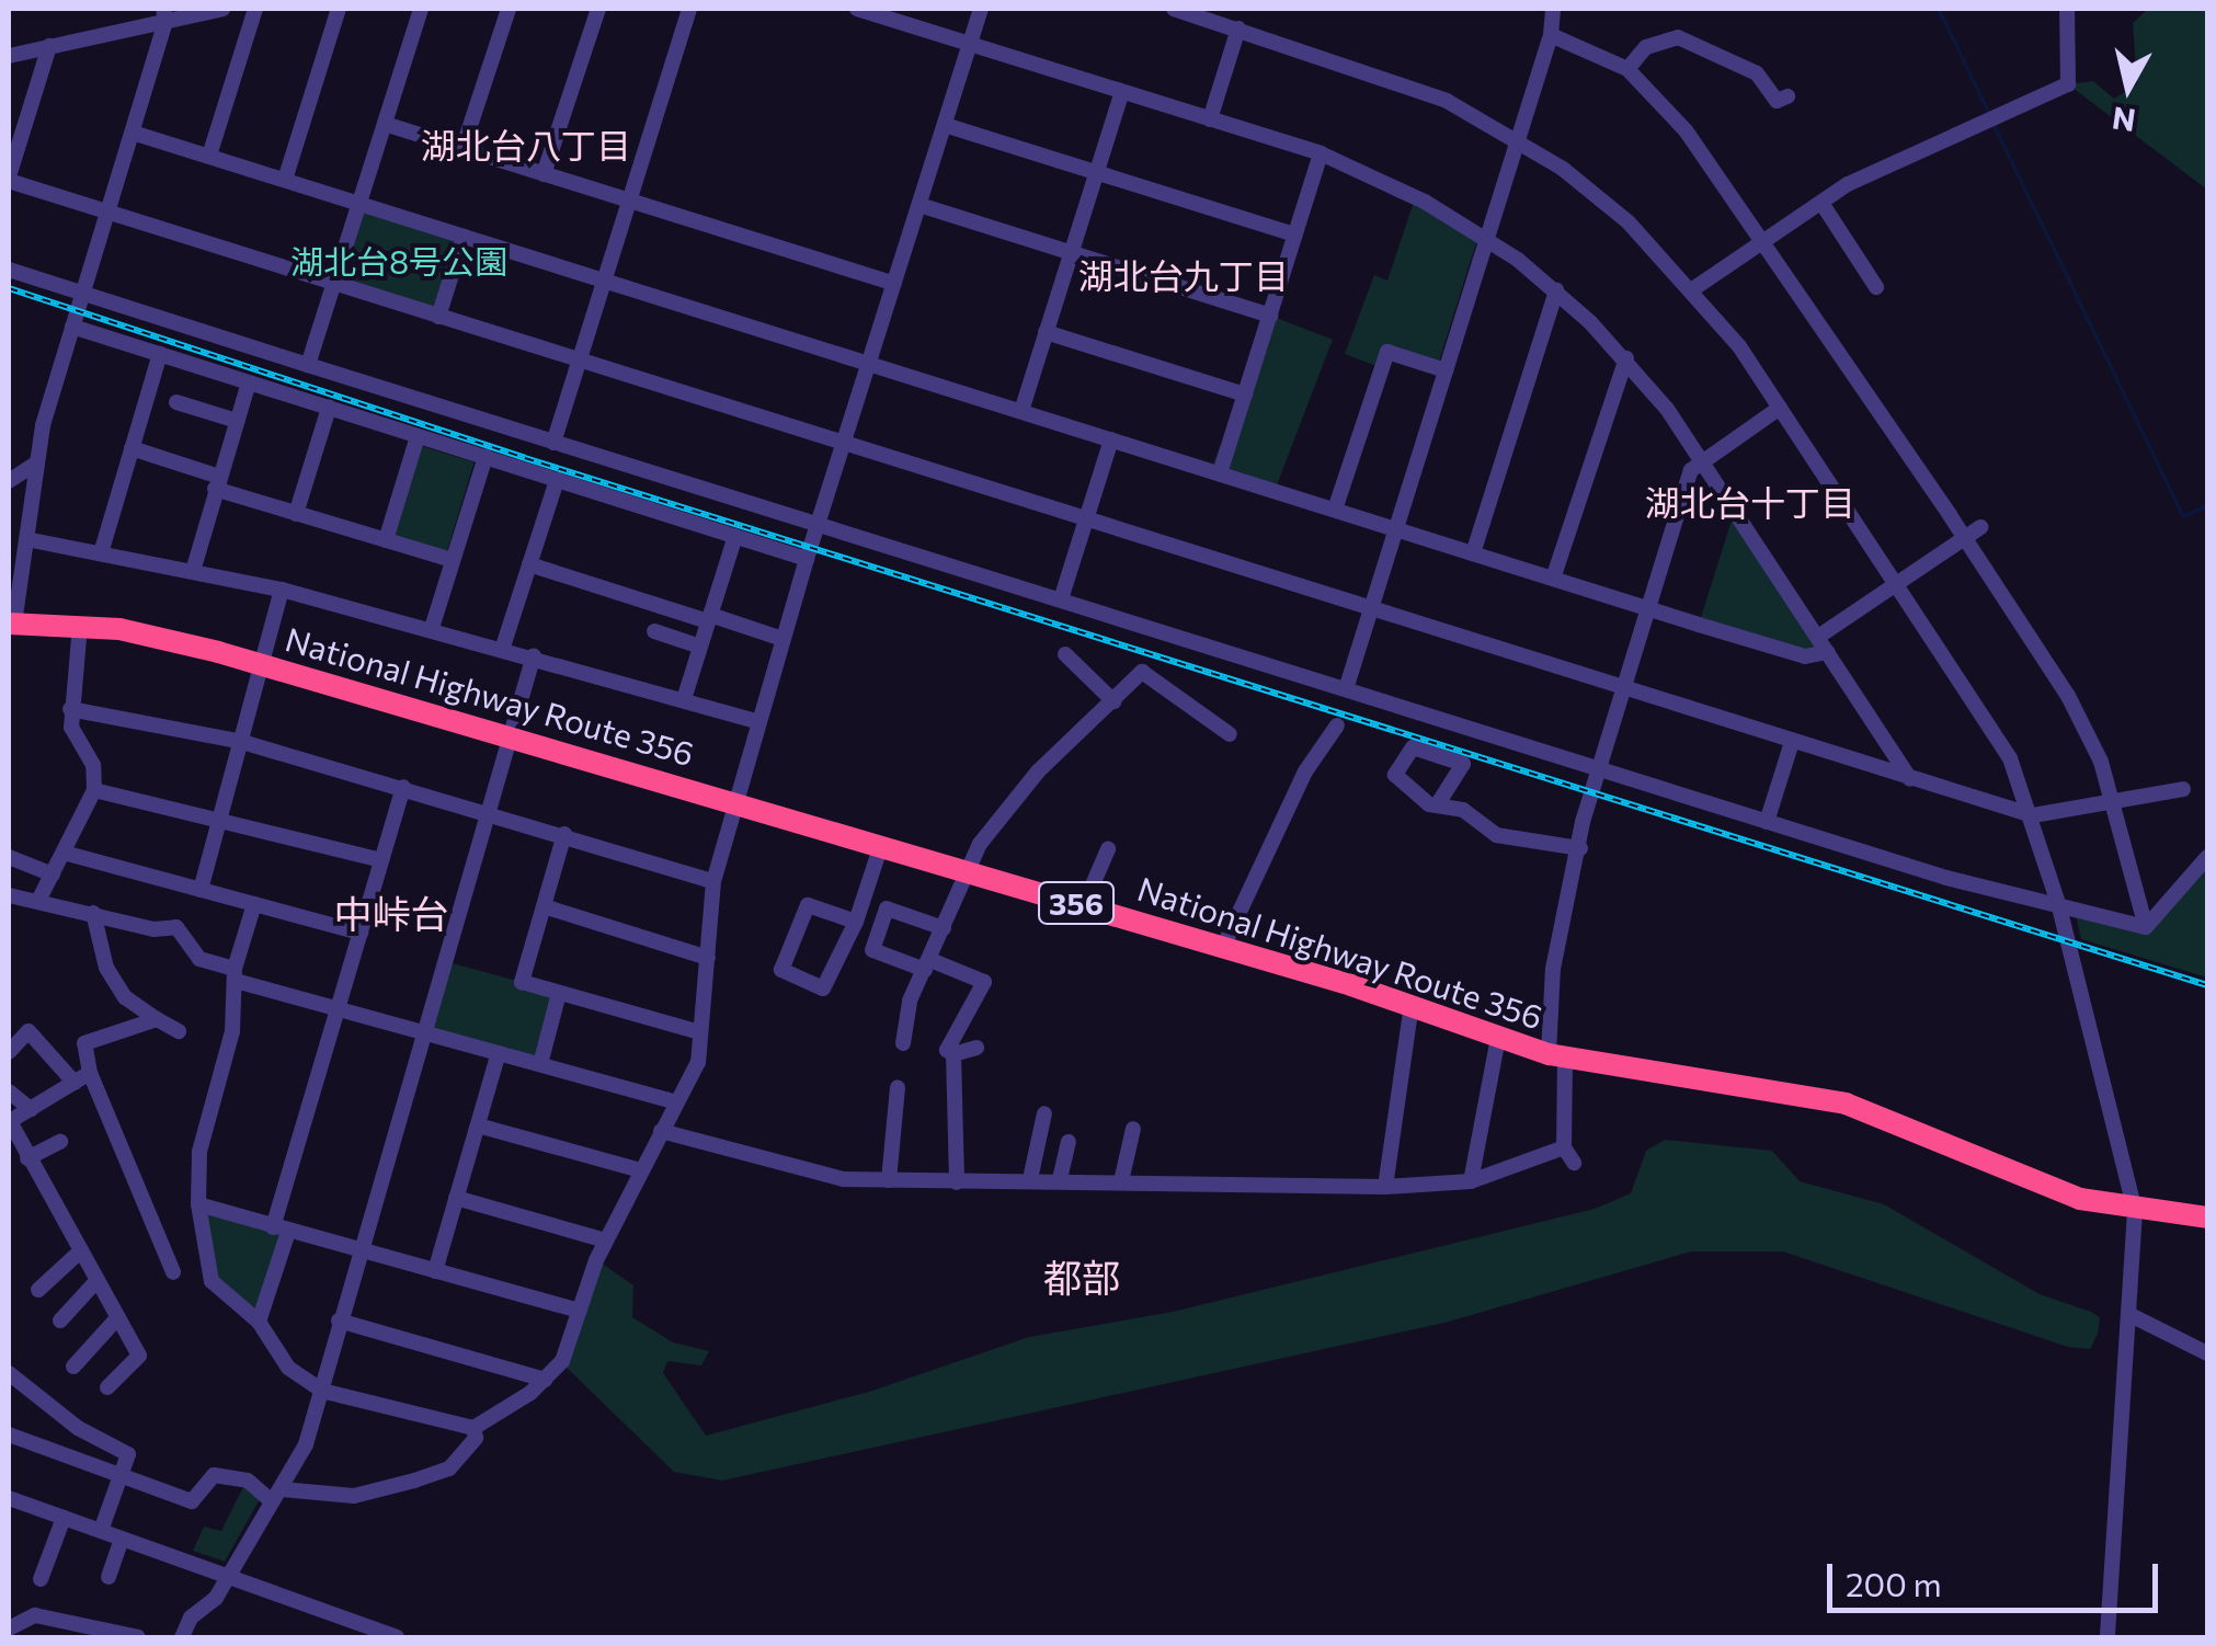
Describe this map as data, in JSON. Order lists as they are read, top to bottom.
{
  "streets": {
    "highway": ["National Highway Route 356", "356"]
  },
  "districts": [
    "湖北台八丁目",
    "湖北台九丁目",
    "湖北台十丁目",
    "中峠台",
    "都部"
  ],
  "parks": ["湖北台8号公園"],
  "scale_bar": "200 m",
  "north": "bottom"
}
